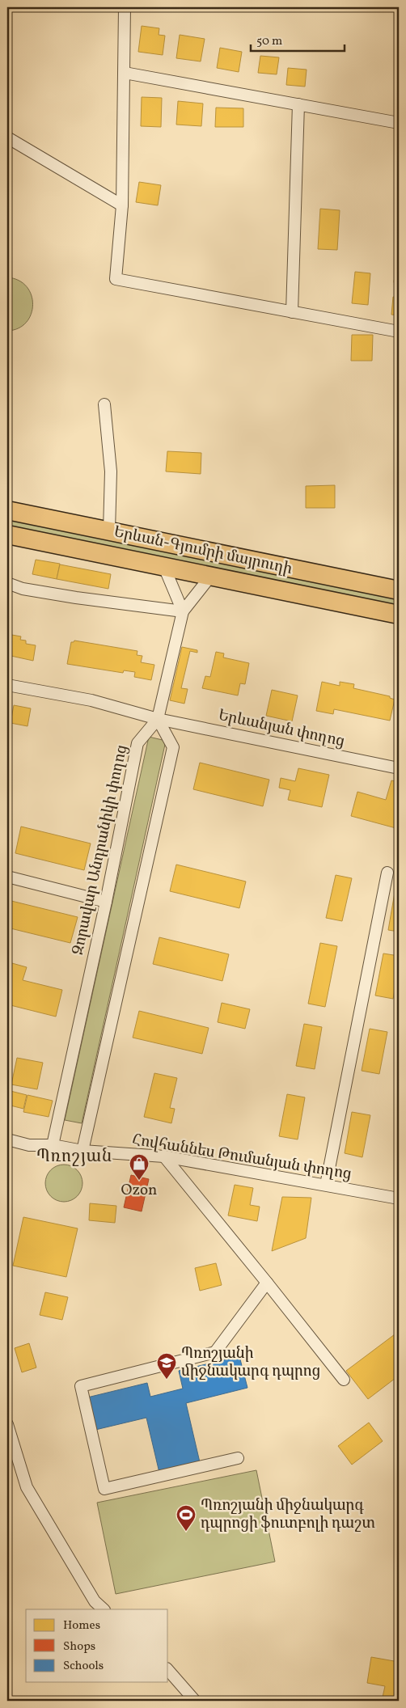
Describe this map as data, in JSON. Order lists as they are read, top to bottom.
{
  "streets": {
    "highway": ["Երևան-Գյումրի մայրուղի"],
    "street": ["Երևանյան փողոց", "Զորավար Անդրանիկի փողոց", "Հովհաննես Թումանյան փողոց"]
  },
  "crossings": [
    ["Երևանյան փողոց", "Զորավար Անդրանիկի փողոց"],
    ["Զորավար Անդրանիկի փողոց", "Հովհաննես Թումանյան փողոց"]
  ],
  "districts": ["Պռոշյան"],
  "places": {
    "shop": ["Ozon"],
    "school or university": ["Պռոշյանի միջնակարգ դպրոց"],
    "sports": ["Պռոշյանի միջնակարգ դպրոցի ֆուտբոլի դաշտ"]
  },
  "legend": ["Homes", "Shops", "Schools"],
  "scale_bar": "50 m"
}
